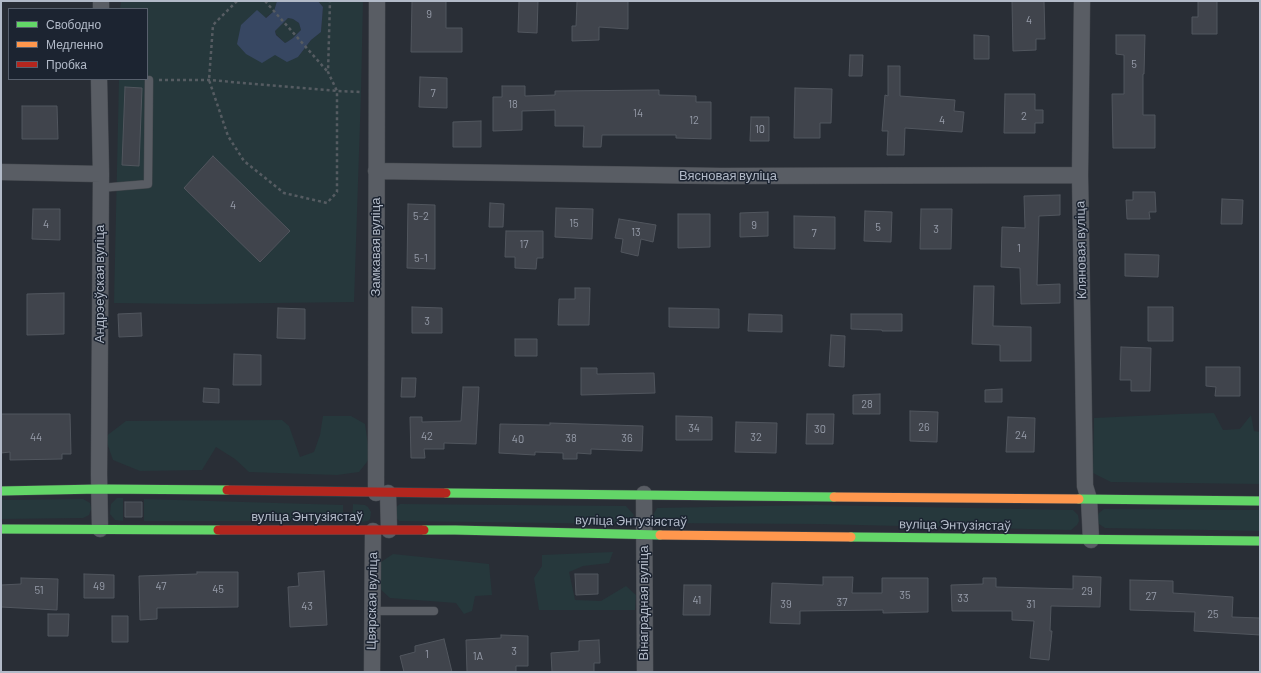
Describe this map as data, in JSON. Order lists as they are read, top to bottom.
{
  "streets": {
    "street": [
      "Вясновая вуліца",
      "Замкавая вуліца",
      "Кляновая вуліца",
      "Андрэеўская вуліца",
      "вуліца Энтузіястаў",
      "Цвярская вуліца",
      "Вінаградная вуліца"
    ]
  },
  "crossings": [
    ["Вясновая вуліца", "Замкавая вуліца"],
    ["Вясновая вуліца", "Кляновая вуліца"],
    ["Замкавая вуліца", "вуліца Энтузіястаў"],
    ["Кляновая вуліца", "вуліца Энтузіястаў"],
    ["Андрэеўская вуліца", "вуліца Энтузіястаў"],
    ["вуліца Энтузіястаў", "Цвярская вуліца"],
    ["вуліца Энтузіястаў", "Вінаградная вуліца"]
  ],
  "house_numbers": [
    "9",
    "4",
    "5",
    "7",
    "18",
    "14",
    "2",
    "12",
    "4",
    "10",
    "4",
    "5-2",
    "15",
    "4",
    "9",
    "5",
    "3",
    "13",
    "7",
    "17",
    "1",
    "5-1",
    "3",
    "28",
    "26",
    "34",
    "30",
    "24",
    "42",
    "44",
    "32",
    "38",
    "36",
    "40",
    "49",
    "47",
    "45",
    "51",
    "29",
    "35",
    "27",
    "33",
    "41",
    "37",
    "39",
    "31",
    "43",
    "25",
    "3",
    "1",
    "1A"
  ],
  "legend": ["Свободно", "Медленно", "Пробка"]
}
